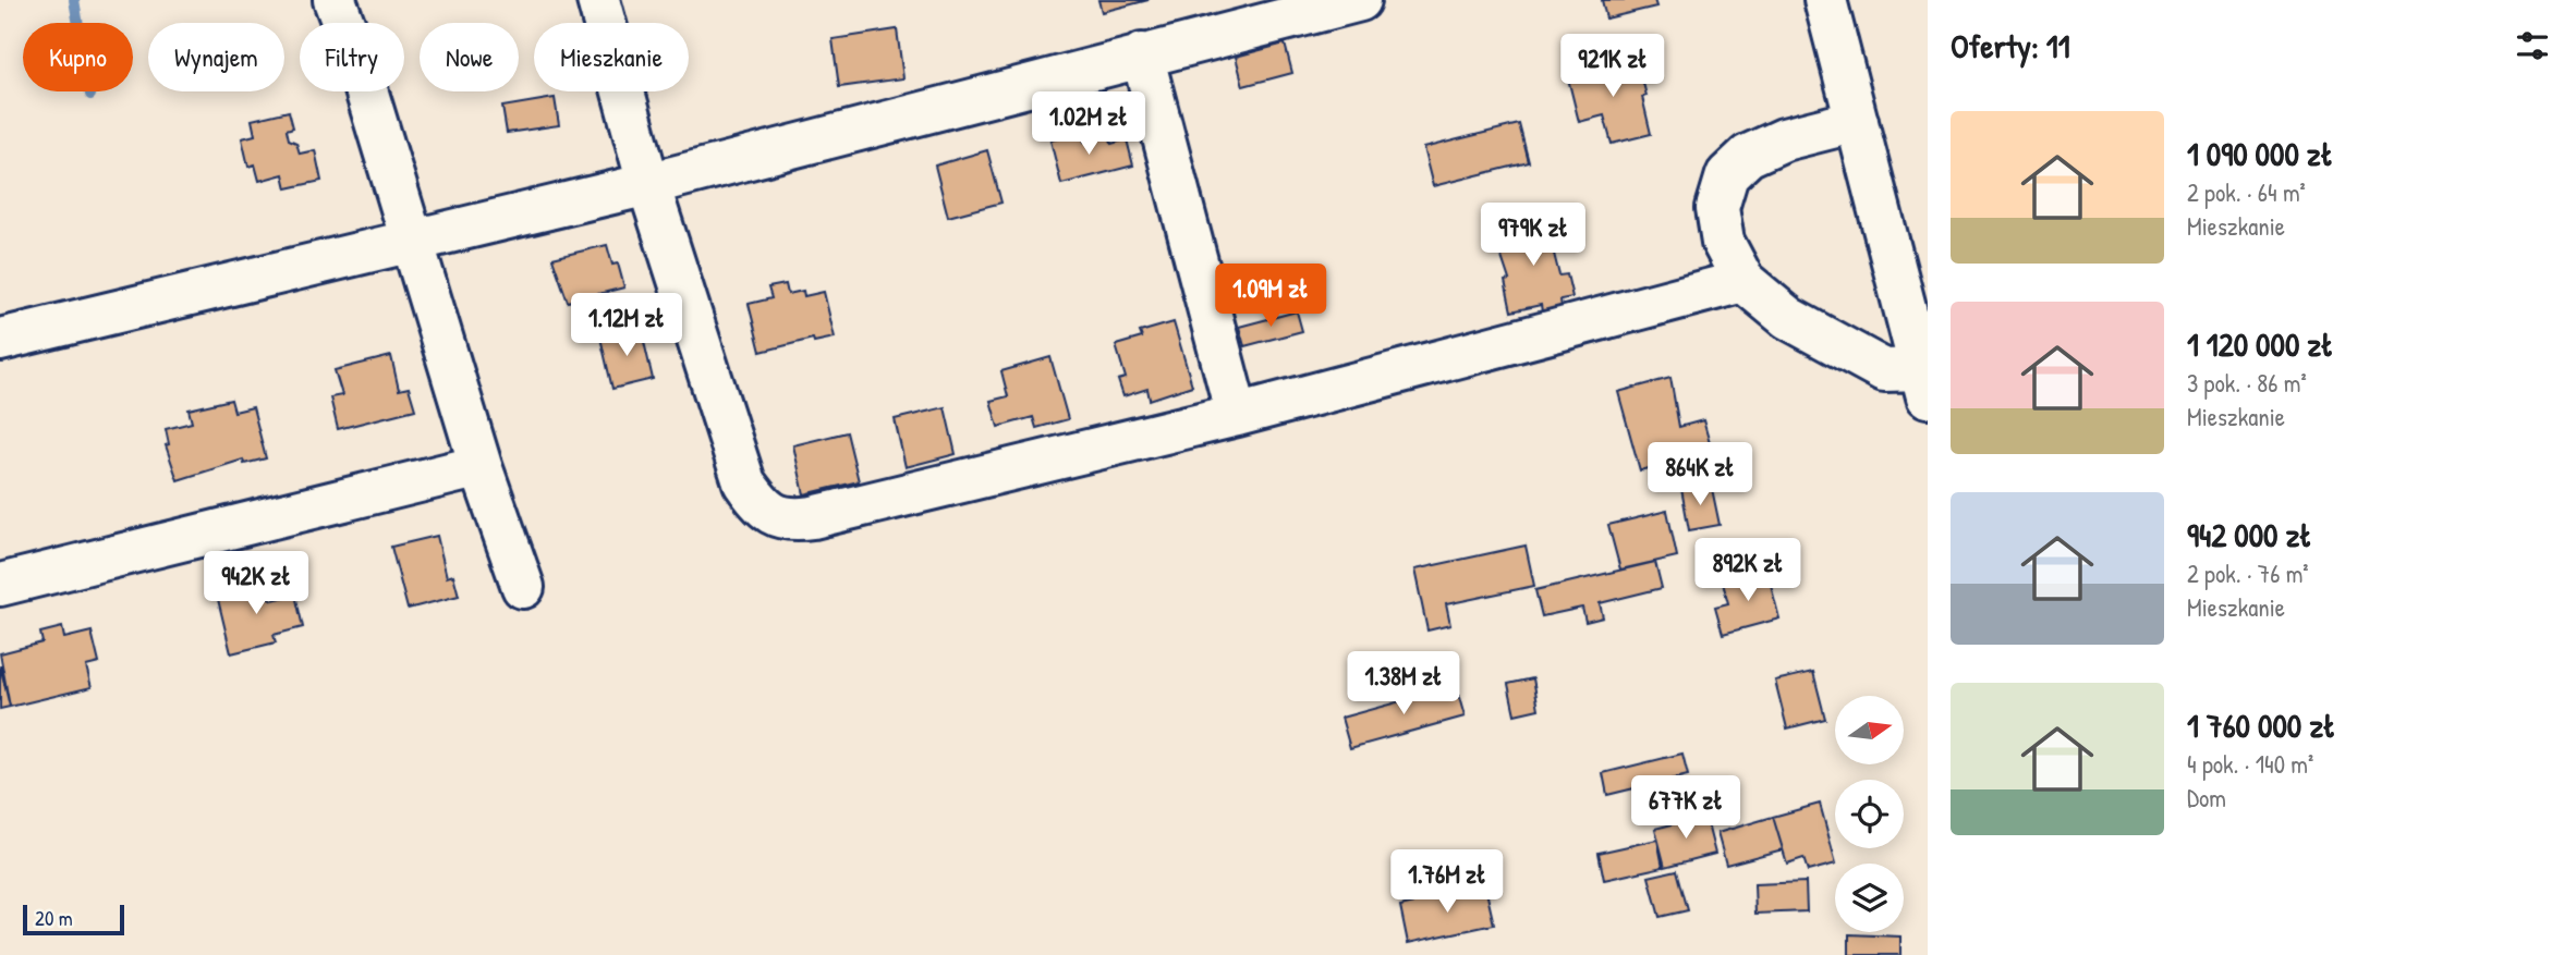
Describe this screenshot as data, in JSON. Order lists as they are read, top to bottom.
{
  "scale_bar": "20 m",
  "north": "right",
  "page": {
    "heading": "Oferty: 11",
    "chip": [
      "Kupno",
      "Wynajem",
      "Filtry",
      "Nowe",
      "Mieszkanie"
    ],
    "price": [
      "921K zł",
      "1.02M zł",
      "979K zł",
      "1.09M zł",
      "1.12M zł",
      "864K zł",
      "892K zł",
      "942K zł",
      "1.38M zł",
      "677K zł",
      "1.76M zł"
    ],
    "list": [
      {
        "name": "1 090 000 zł",
        "note": "2 pok. · 64 m² · Mieszkanie"
      },
      {
        "name": "1 120 000 zł",
        "note": "3 pok. · 86 m² · Mieszkanie"
      },
      {
        "name": "942 000 zł",
        "note": "2 pok. · 76 m² · Mieszkanie"
      },
      {
        "name": "1 760 000 zł",
        "note": "4 pok. · 140 m² · Dom"
      }
    ],
    "scale": "20 m"
  }
}
